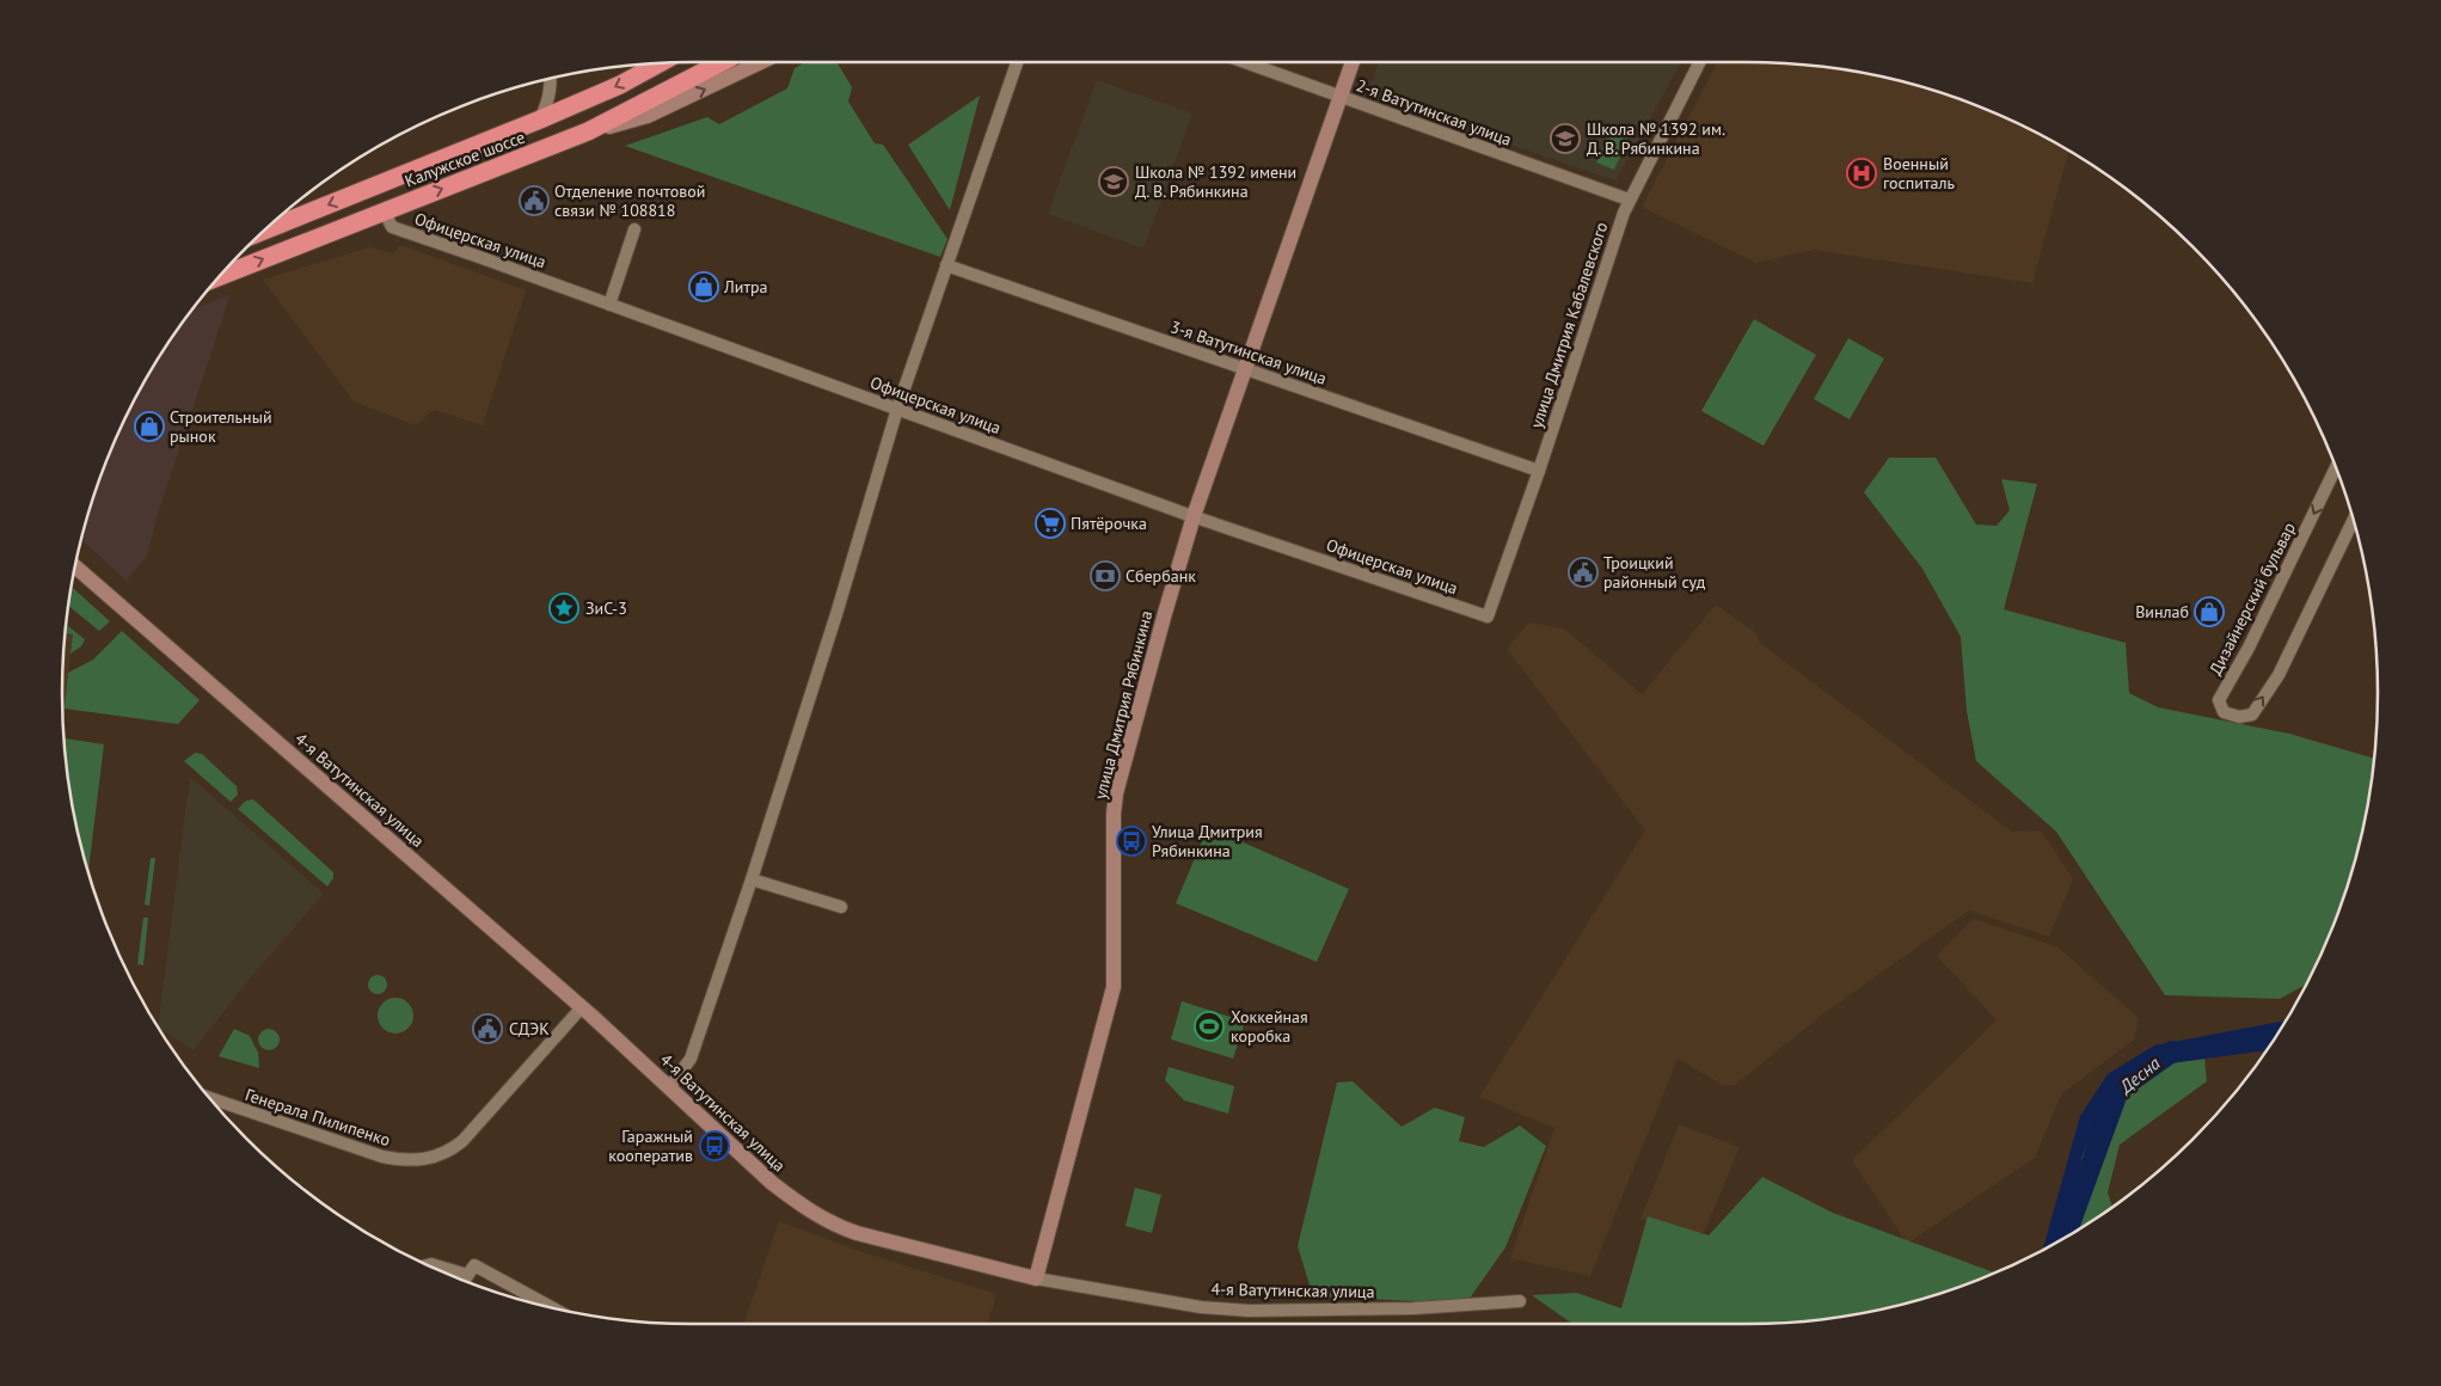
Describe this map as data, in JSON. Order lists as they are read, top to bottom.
{
  "streets": {
    "highway": ["Калужское шоссе"],
    "street": [
      "2-я Ватутинская улица",
      "Офицерская улица",
      "улица Дмитрия Кабалевского",
      "3-я Ватутинская улица",
      "Дизайнерский бульвар",
      "улица Дмитрия Рябинкина",
      "4-я Ватутинская улица",
      "Генерала Пилипенко"
    ]
  },
  "crossings": [
    ["2-я Ватутинская улица", "улица Дмитрия Кабалевского"],
    ["2-я Ватутинская улица", "улица Дмитрия Рябинкина"],
    ["Калужское шоссе", "Офицерская улица"],
    ["Офицерская улица", "улица Дмитрия Кабалевского"],
    ["Офицерская улица", "улица Дмитрия Рябинкина"],
    ["улица Дмитрия Кабалевского", "3-я Ватутинская улица"],
    ["3-я Ватутинская улица", "улица Дмитрия Рябинкина"],
    ["улица Дмитрия Рябинкина", "4-я Ватутинская улица"],
    ["4-я Ватутинская улица", "Генерала Пилипенко"]
  ],
  "water": ["Десна"],
  "places": {
    "school or university": ["Школа № 1392 им. Д. В. Рябинкина", "Школа № 1392 имени Д. В. Рябинкина"],
    "hospital": ["Военный госпиталь"],
    "public building": ["Отделение почтовой связи № 108818", "Троицкий районный суд", "СДЭК"],
    "shop": ["Литра", "Строительный рынок", "Винлаб"],
    "supermarket": ["Пятёрочка"],
    "bank": ["Сбербанк"],
    "place": ["ЗиС-3"],
    "bus stop": ["Улица Дмитрия Рябинкина", "Гаражный кооператив"],
    "sports": ["Хоккейная коробка"]
  }
}
